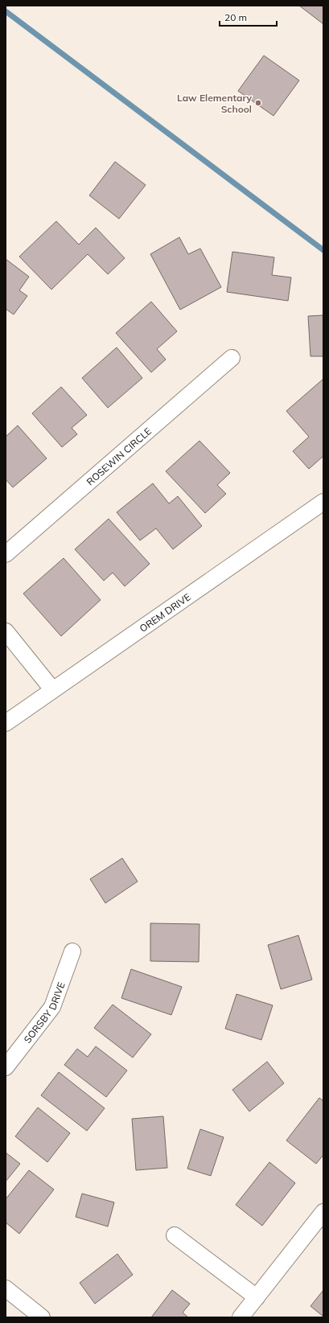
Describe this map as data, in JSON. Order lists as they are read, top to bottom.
{
  "streets": {
    "street": ["ROSEWIN CIRCLE", "OREM DRIVE", "SORSBY DRIVE"]
  },
  "places": ["Law Elementary School"],
  "scale_bar": "20 m"
}
